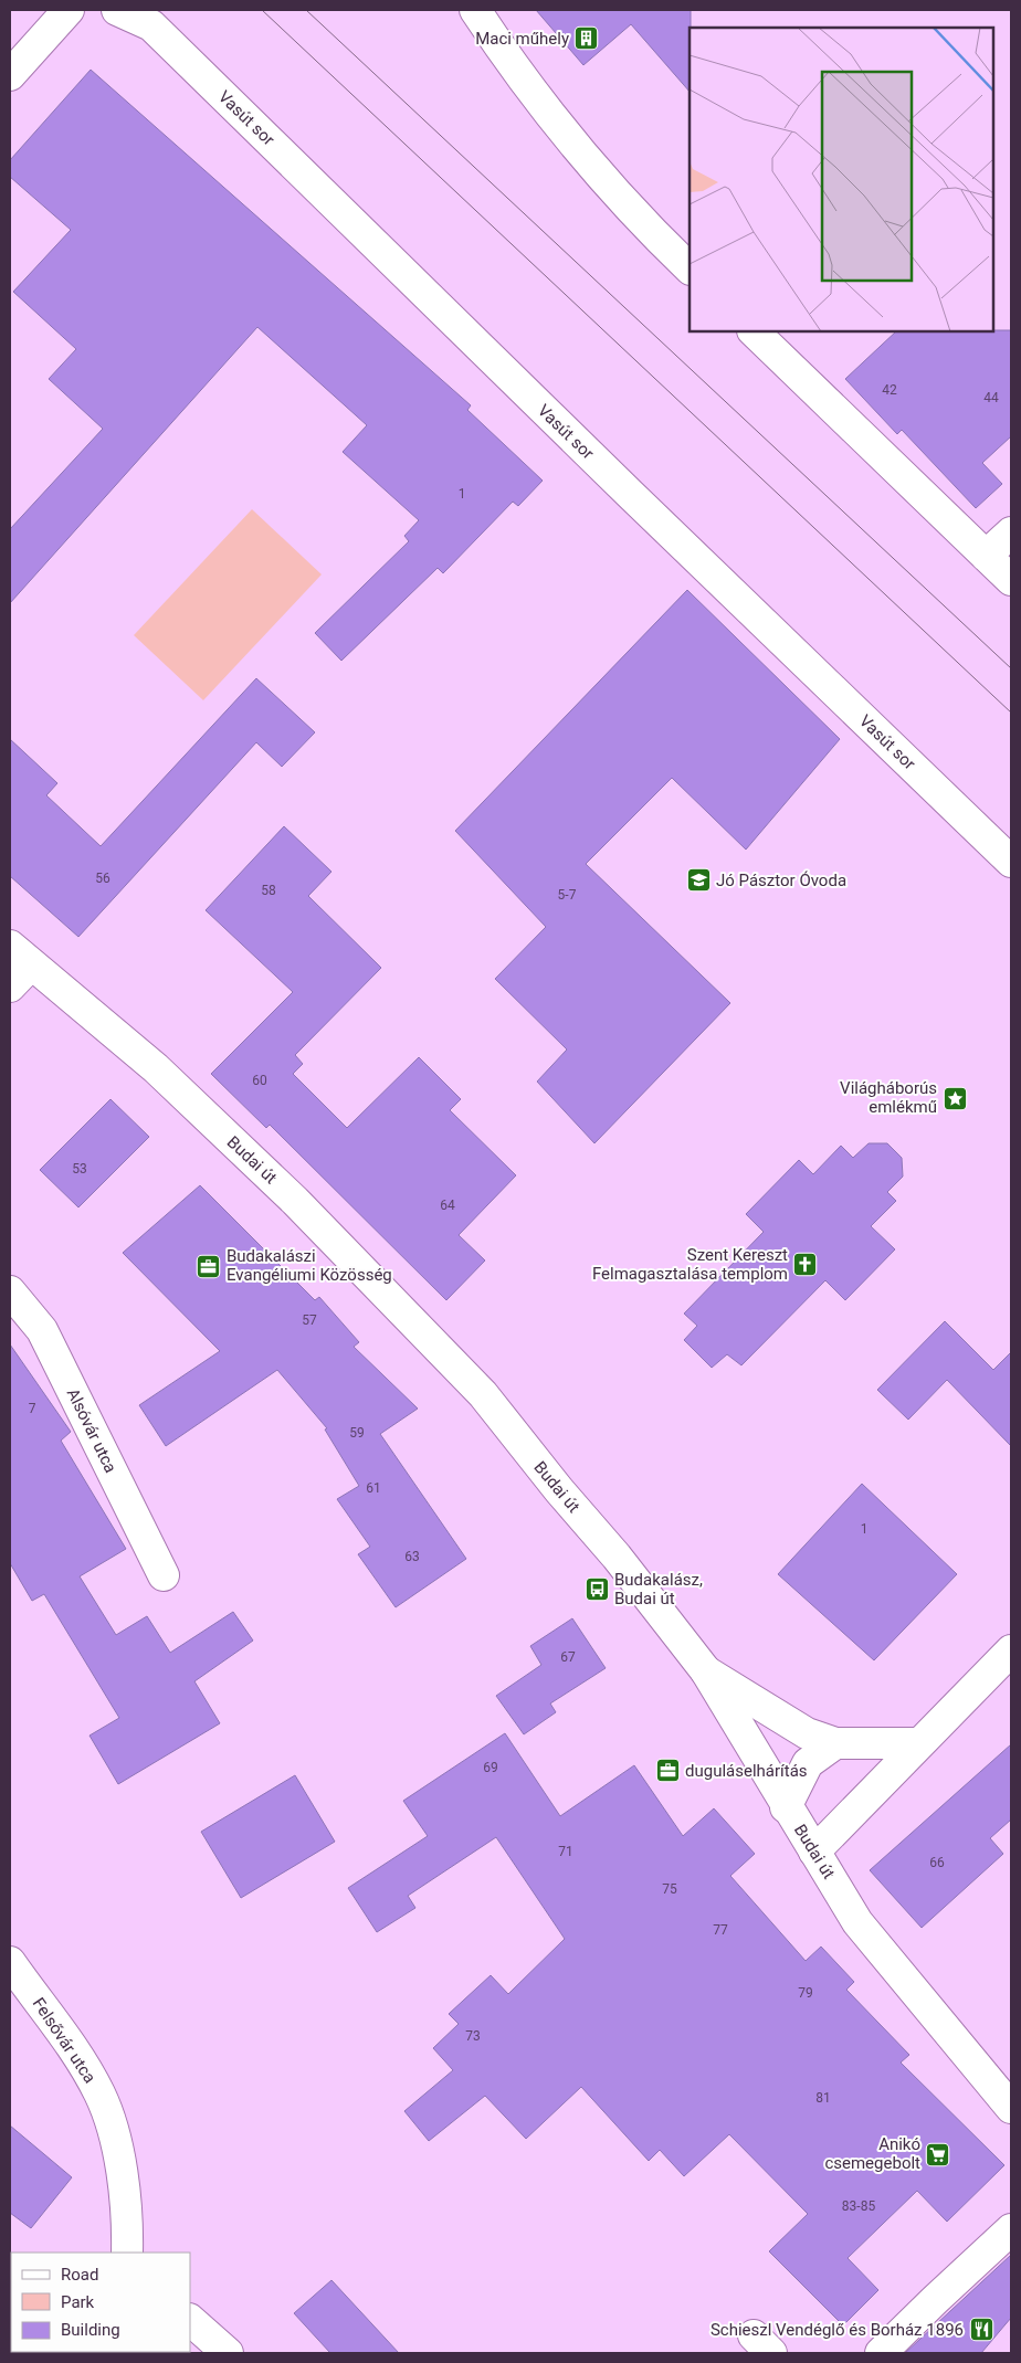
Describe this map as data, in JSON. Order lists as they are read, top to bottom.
{
  "streets": {
    "street": [
      "Vasút sor",
      "Budai út",
      "Alsóvár utca",
      "Felsővár utca"
    ]
  },
  "places": {
    "building": ["Maci műhely"],
    "school or university": ["Jó Pásztor Óvoda"],
    "place": ["Világháborús emlékmű"],
    "church": ["Szent Kereszt Felmagasztalása templom"],
    "office": ["Budakalászi Evangéliumi Közösség", "duguláselhárítás"],
    "bus stop": ["Budakalász, Budai út"],
    "supermarket": ["Anikó csemegebolt"],
    "restaurant": ["Schieszl Vendéglő és Borház 1896"]
  },
  "house_numbers": [
    "42",
    "44",
    "1",
    "56",
    "58",
    "5-7",
    "60",
    "53",
    "64",
    "57",
    "7",
    "59",
    "61",
    "1",
    "63",
    "67",
    "69",
    "71",
    "66",
    "75",
    "77",
    "79",
    "73",
    "81",
    "83-85"
  ],
  "legend": ["Road", "Park", "Building"]
}
